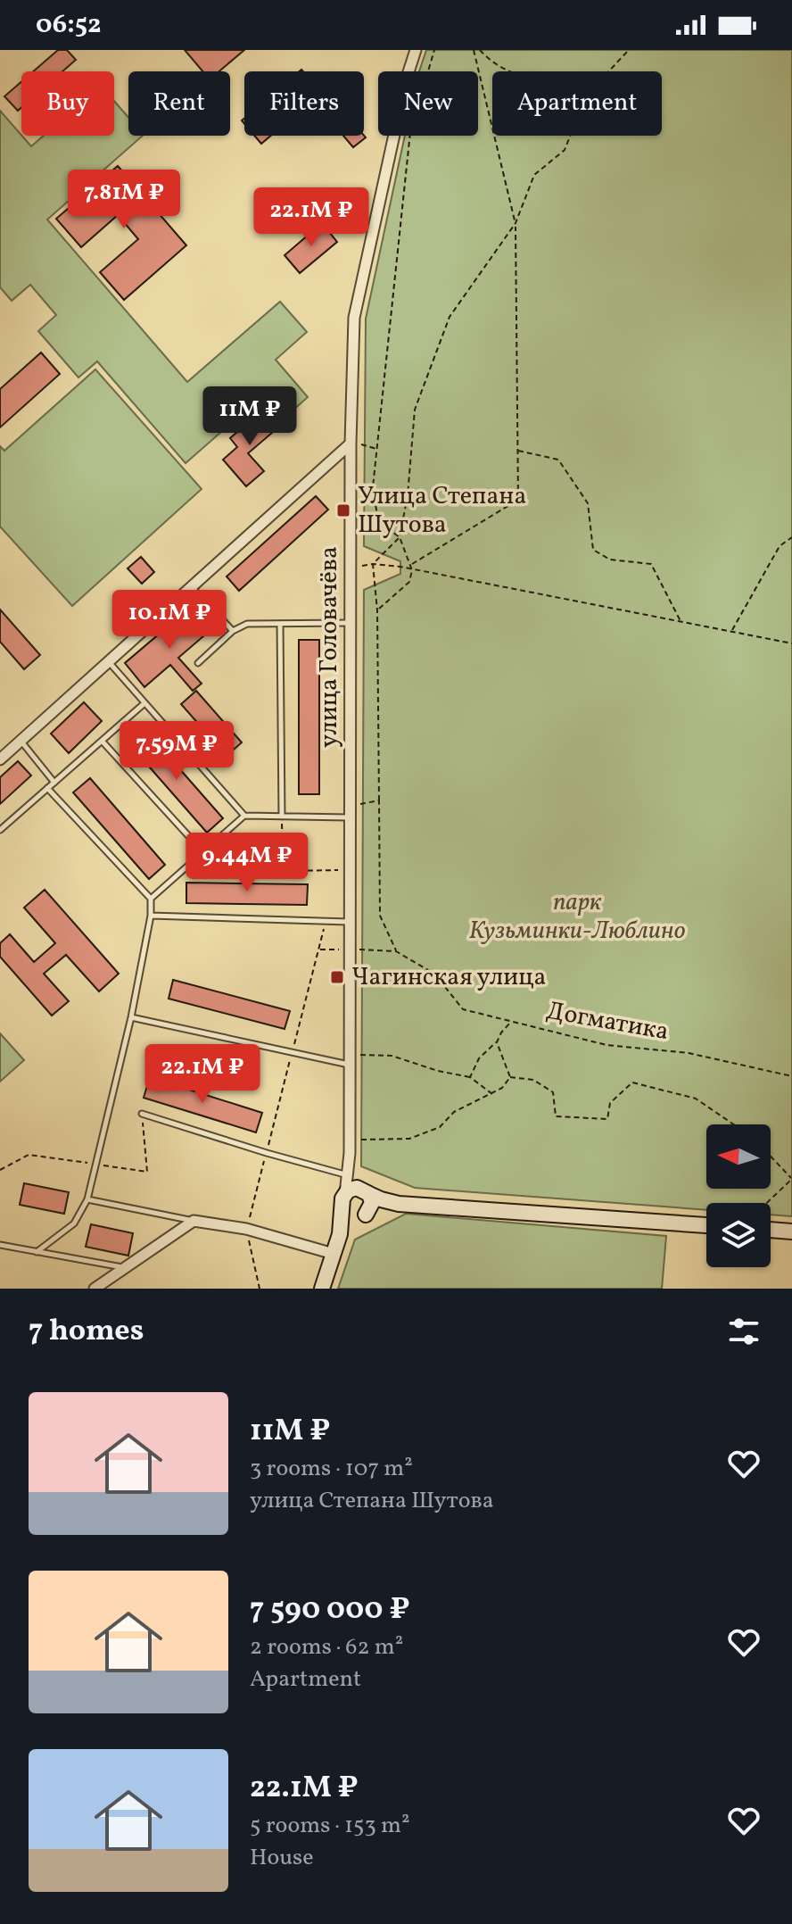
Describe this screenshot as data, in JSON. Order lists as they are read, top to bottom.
{
  "streets": {
    "street": ["улица Головачёва"],
    "path": ["Догматика"]
  },
  "parks": ["парк Кузьминки-Люблино"],
  "places": {
    "transit": ["Улица Степана Шутова", "Чагинская улица"]
  },
  "north": "left",
  "page": {
    "status": "06:52",
    "chip": [
      "Buy",
      "Rent",
      "Filters",
      "New",
      "Apartment"
    ],
    "price": [
      "7.81M ₽",
      "22.1M ₽",
      "11M ₽",
      "10.1M ₽",
      "7.59M ₽",
      "9.44M ₽",
      "22.1M ₽"
    ],
    "heading": "7 homes",
    "list": [
      {
        "name": "11M ₽",
        "note": "3 rooms · 107 m² · улица Степана Шутова"
      },
      {
        "name": "7 590 000 ₽",
        "note": "2 rooms · 62 m² · Apartment"
      },
      {
        "name": "22.1M ₽",
        "note": "5 rooms · 153 m² · House"
      }
    ]
  }
}
